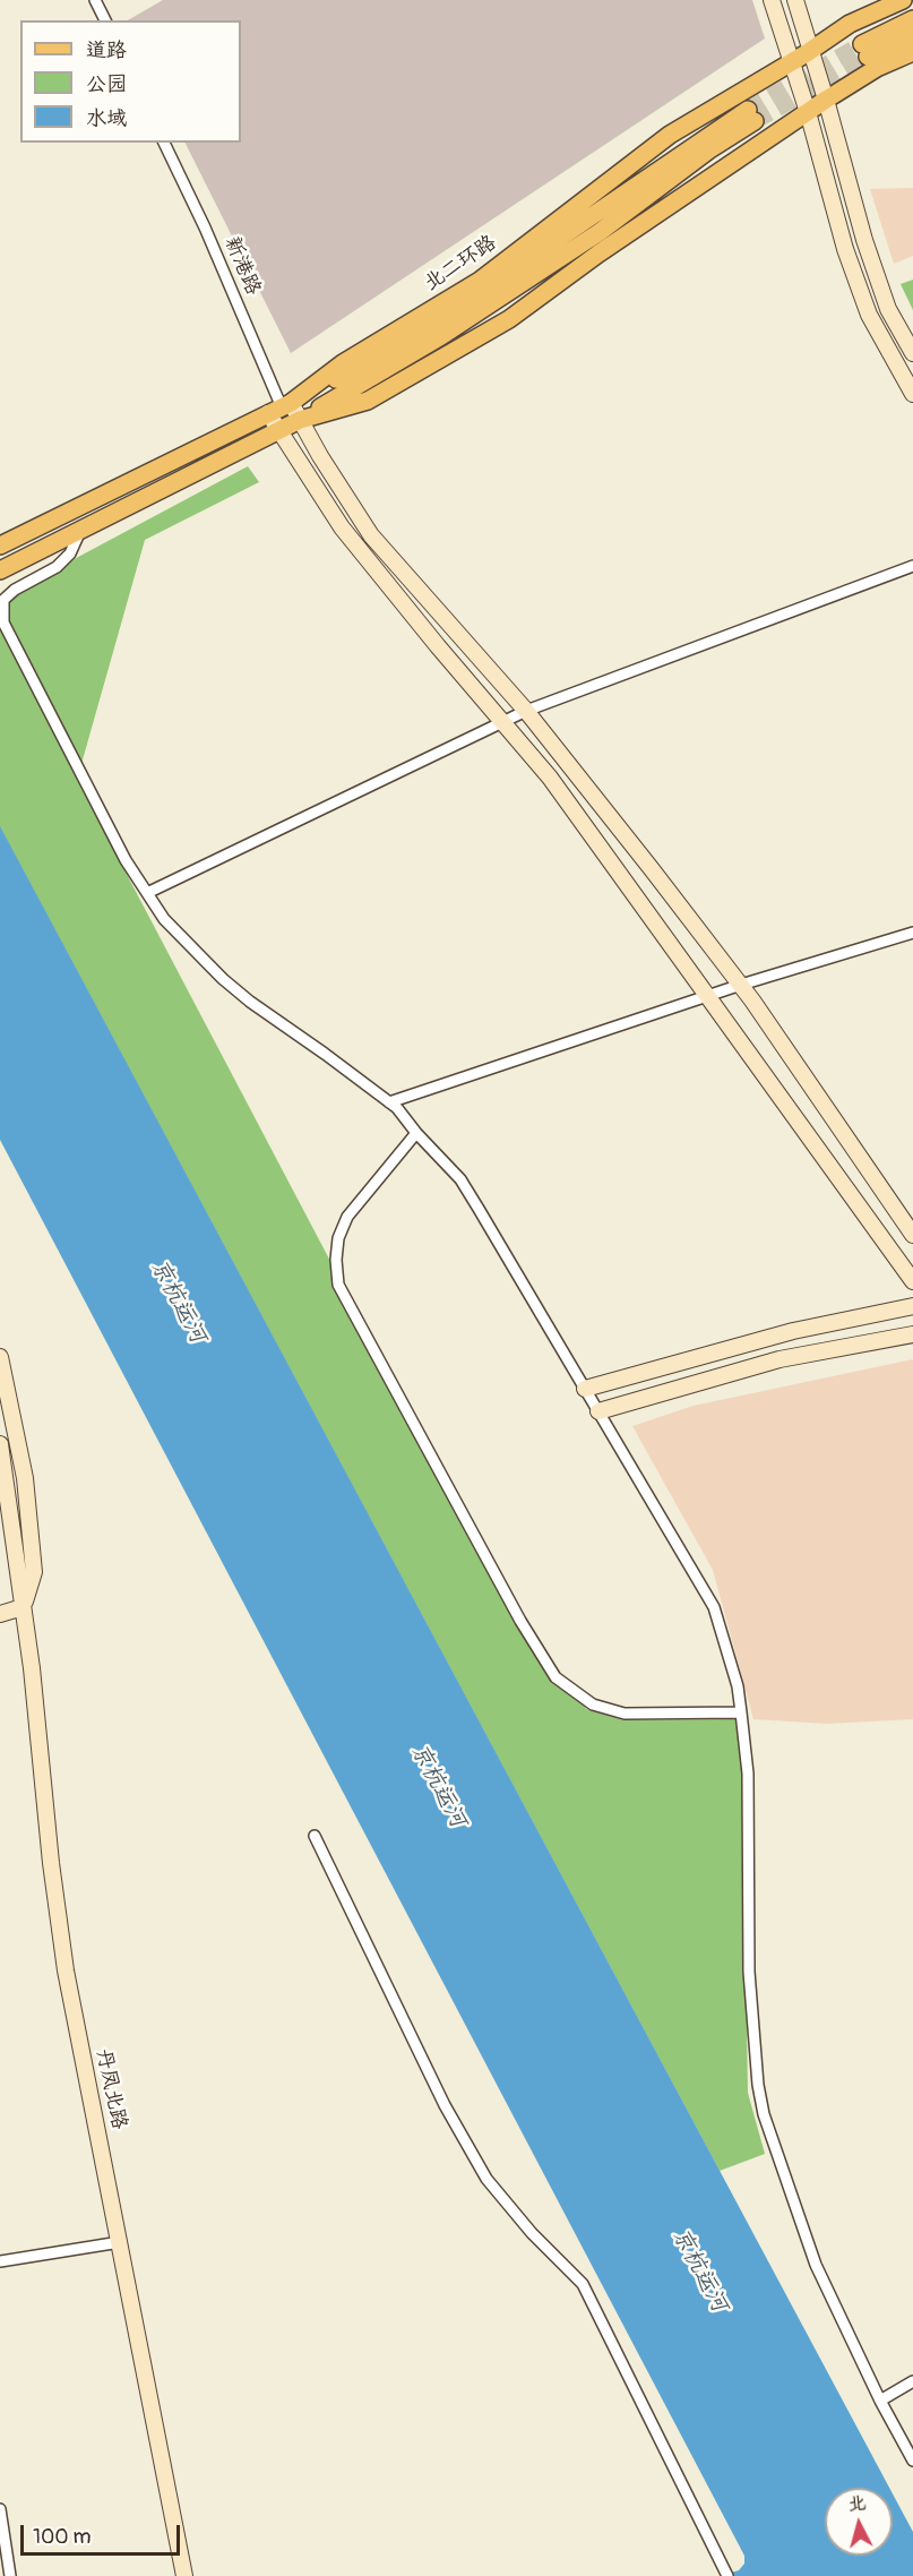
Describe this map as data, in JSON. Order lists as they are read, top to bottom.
{
  "streets": {
    "main road": ["北二环路"],
    "street": ["新港路", "丹凤北路"]
  },
  "crossings": [
    ["北二环路", "新港路"]
  ],
  "water": ["京杭运河"],
  "legend": ["道路", "公园", "水域"],
  "scale_bar": "100 m",
  "north": "top"
}
